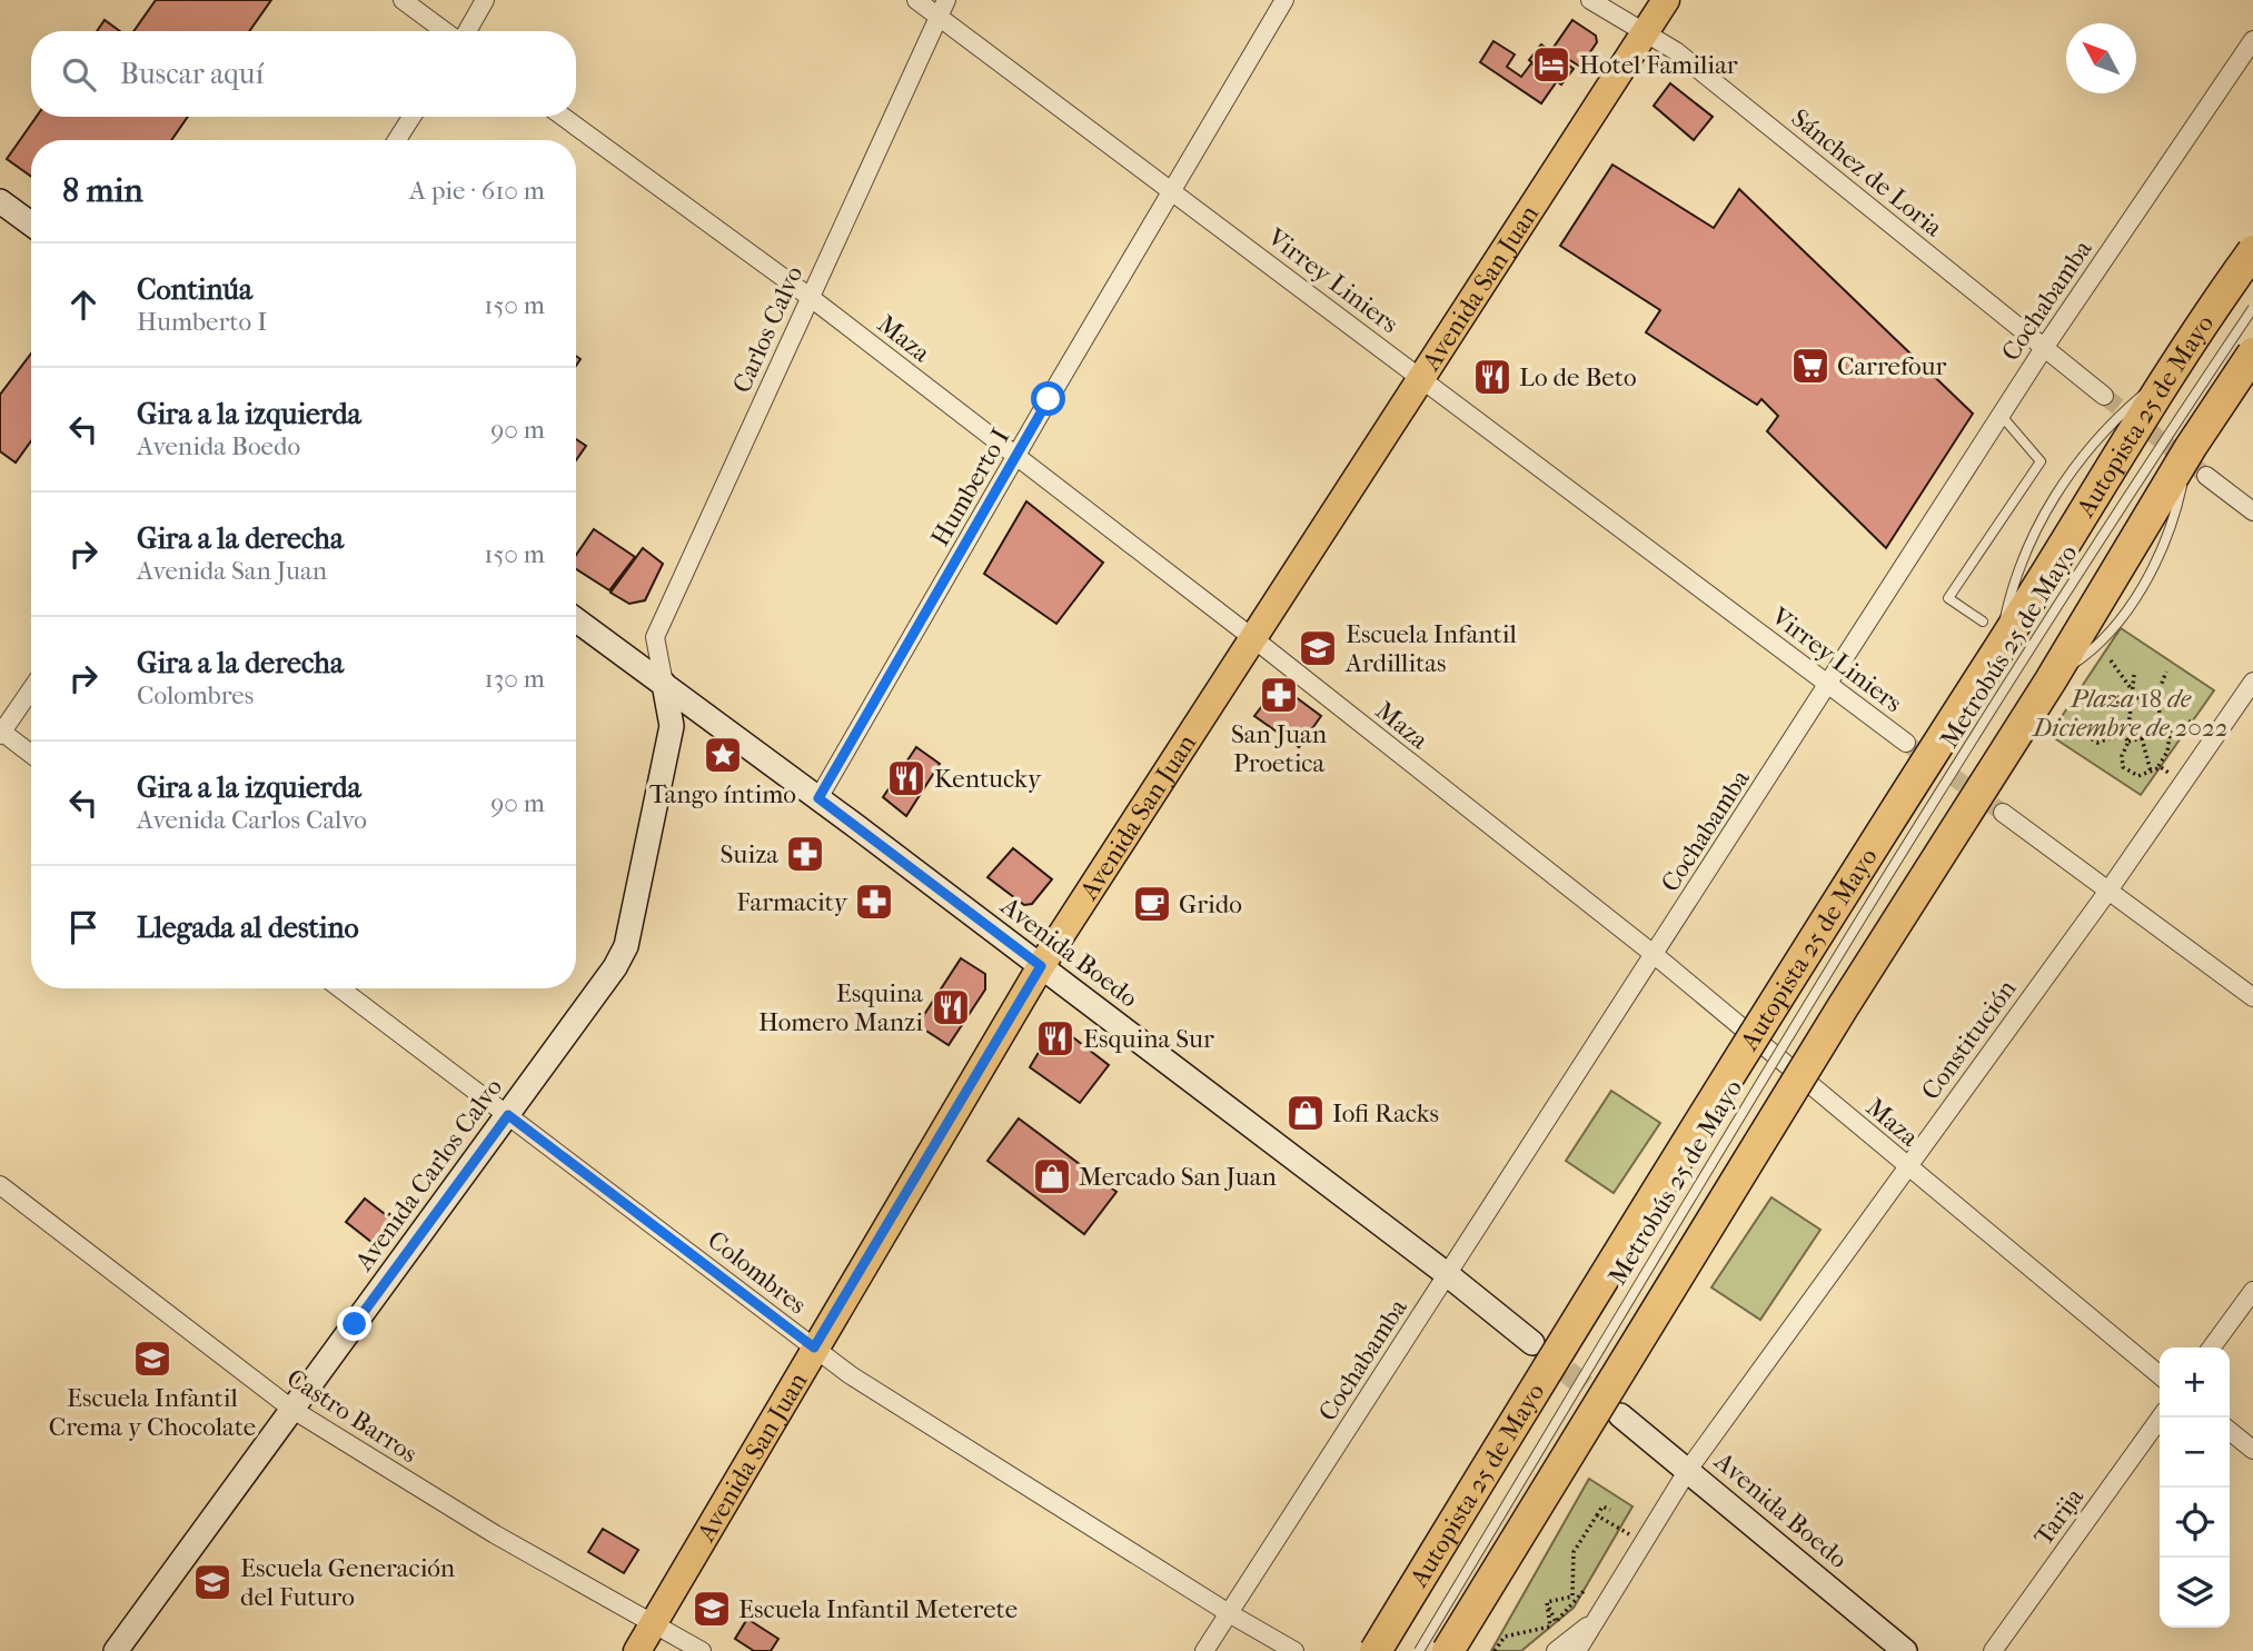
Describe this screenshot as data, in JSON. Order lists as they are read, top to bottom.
{
  "streets": {
    "highway": ["Autopista 25 de Mayo"],
    "main road": ["Avenida San Juan", "Avenida Boedo", "Avenida Carlos Calvo"],
    "street": [
      "Sánchez de Loria",
      "Virrey Liniers",
      "Cochabamba",
      "Carlos Calvo",
      "Maza",
      "Humberto I",
      "Constitución",
      "Colombres",
      "Castro Barros",
      "Tarija"
    ],
    "lane": ["Metrobús 25 de Mayo"]
  },
  "crossings": [
    ["Sánchez de Loria", "Avenida San Juan"],
    ["Sánchez de Loria", "Cochabamba"],
    ["Virrey Liniers", "Avenida San Juan"],
    ["Virrey Liniers", "Cochabamba"],
    ["Virrey Liniers", "Carlos Calvo"],
    ["Virrey Liniers", "Humberto I"],
    ["Avenida San Juan", "Maza"],
    ["Avenida San Juan", "Avenida Boedo"],
    ["Avenida San Juan", "Colombres"],
    ["Avenida San Juan", "Castro Barros"],
    ["Cochabamba", "Maza"],
    ["Cochabamba", "Avenida Boedo"],
    ["Cochabamba", "Colombres"],
    ["Carlos Calvo", "Maza"],
    ["Carlos Calvo", "Avenida Boedo"],
    ["Carlos Calvo", "Avenida Carlos Calvo"],
    ["Maza", "Humberto I"],
    ["Maza", "Constitución"],
    ["Humberto I", "Avenida Boedo"],
    ["Avenida Boedo", "Constitución"],
    ["Avenida Boedo", "Avenida Carlos Calvo"],
    ["Avenida Carlos Calvo", "Colombres"],
    ["Avenida Carlos Calvo", "Castro Barros"]
  ],
  "parks": ["Plaza 18 de Diciembre de 2022"],
  "places": {
    "hotel": ["Hotel Familiar"],
    "supermarket": ["Carrefour"],
    "restaurant": [
      "Lo de Beto",
      "Kentucky",
      "Esquina Homero Manzi",
      "Esquina Sur"
    ],
    "school or university": [
      "Escuela Infantil Ardillitas",
      "Escuela Infantil Crema y Chocolate",
      "Escuela Generación del Futuro",
      "Escuela Infantil Meterete"
    ],
    "pharmacy": ["San Juan Proetica", "Suiza", "Farmacity"],
    "place": ["Tango íntimo"],
    "cafe": ["Grido"],
    "shop": ["Iofi Racks", "Mercado San Juan"]
  },
  "north": "top left",
  "page": {
    "search": "Buscar aquí",
    "heading": ["8 min", "A pie · 610 m"],
    "list": [
      ["Continúa", "Humberto I", "150 m"],
      ["Gira a la izquierda", "Avenida Boedo", "90 m"],
      ["Gira a la derecha", "Avenida San Juan", "150 m"],
      ["Gira a la derecha", "Colombres", "130 m"],
      ["Gira a la izquierda", "Avenida Carlos Calvo", "90 m"],
      "Llegada al destino"
    ],
    "map_buttons": ["+", "−"]
  }
}
